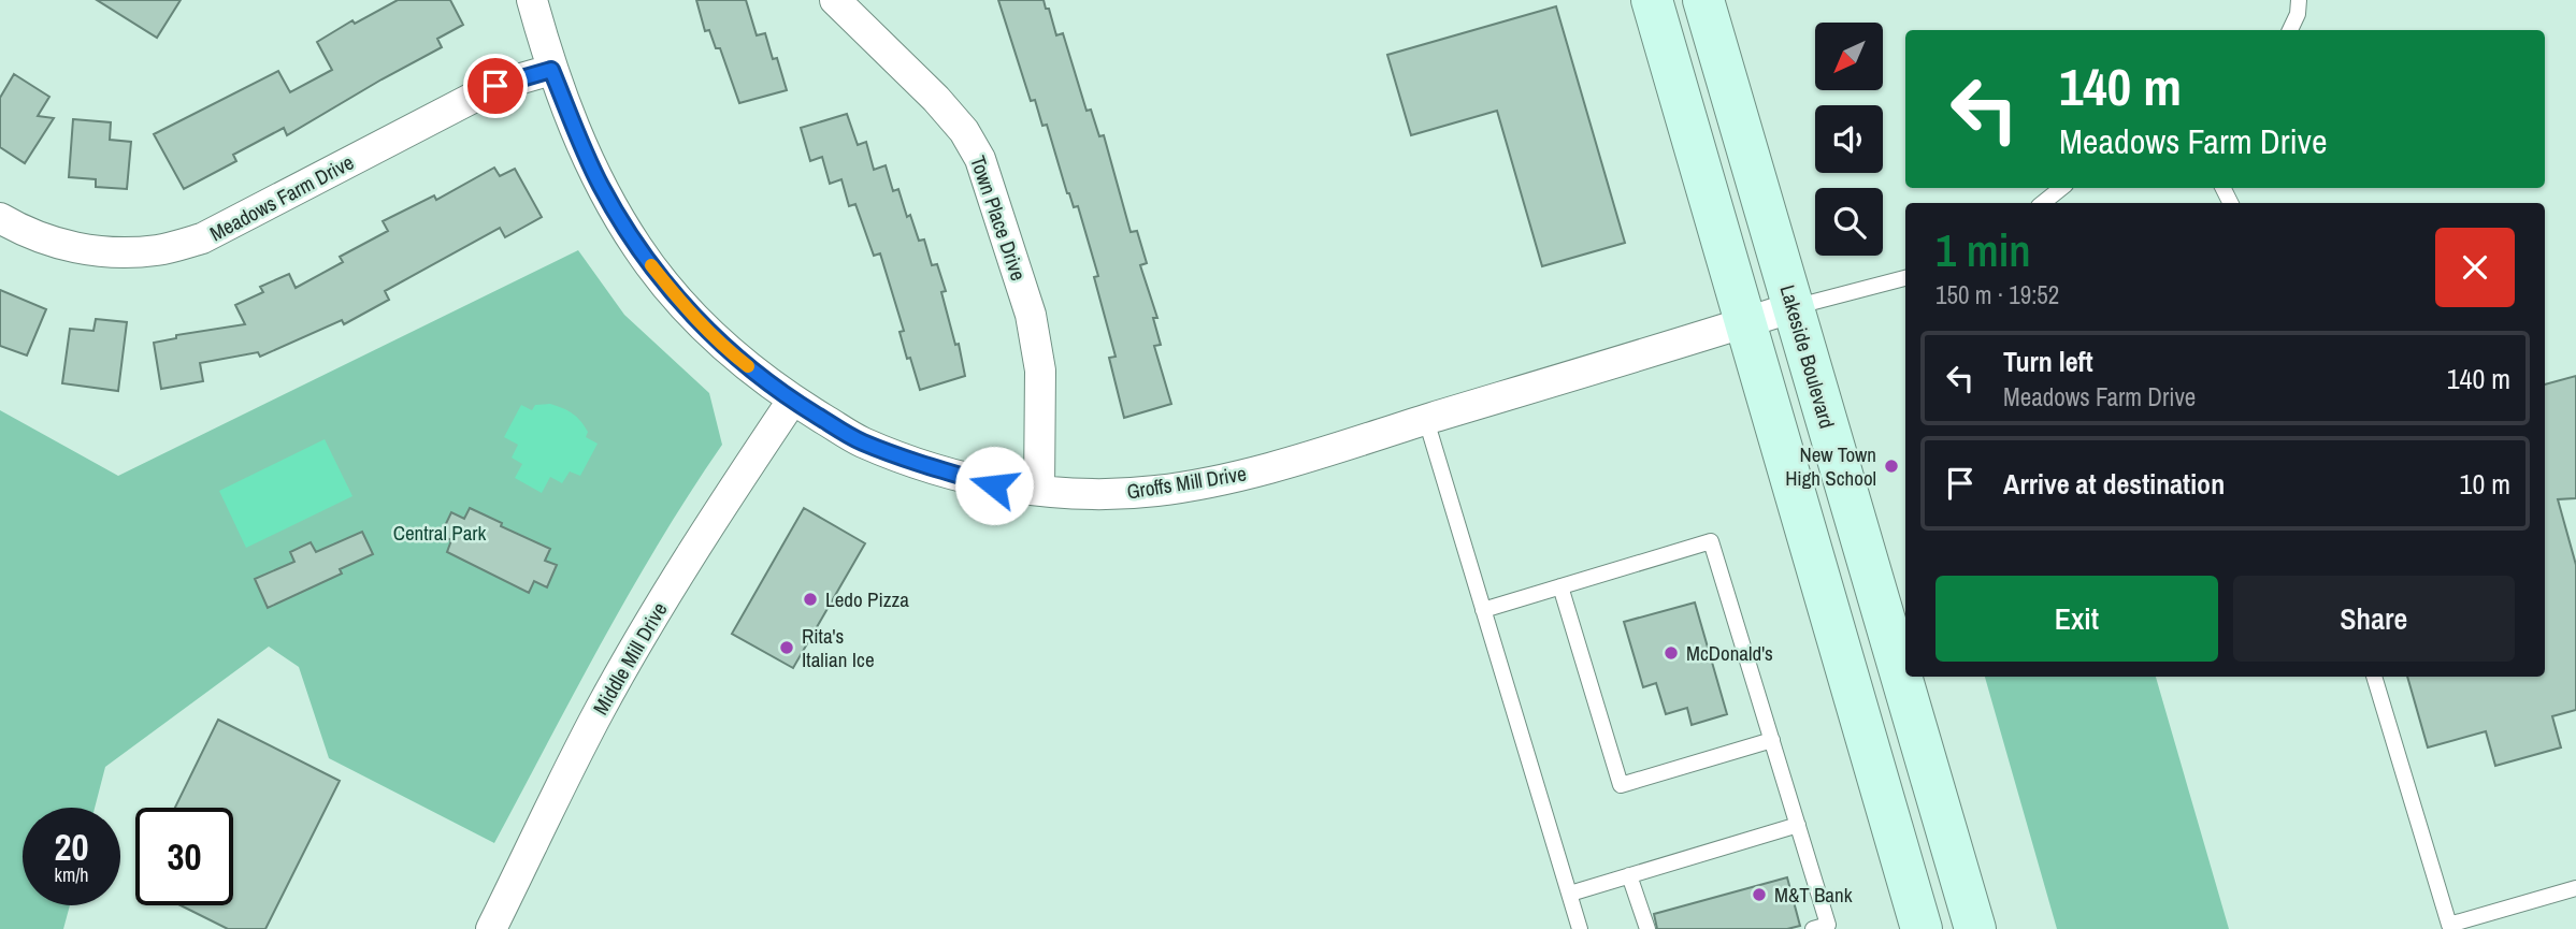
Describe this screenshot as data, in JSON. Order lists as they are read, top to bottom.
{
  "streets": {
    "main road": ["Lakeside Boulevard"],
    "street": [
      "Meadows Farm Drive",
      "Town Place Drive",
      "Groffs Mill Drive",
      "Middle Mill Drive"
    ]
  },
  "crossings": [
    ["Meadows Farm Drive", "Groffs Mill Drive"],
    ["Town Place Drive", "Groffs Mill Drive"],
    ["Lakeside Boulevard", "Groffs Mill Drive"],
    ["Groffs Mill Drive", "Middle Mill Drive"]
  ],
  "parks": ["Central Park"],
  "places": [
    "New Town High School",
    "Ledo Pizza",
    "Rita's Italian Ice",
    "McDonald's",
    "M&T Bank"
  ],
  "north": "bottom left",
  "page": {
    "turn": ["140 m", "Meadows Farm Drive"],
    "heading": ["1 min", "150 m · 19:52"],
    "list": [
      {
        "name": "Turn left",
        "note": "Meadows Farm Drive",
        "value": "140 m"
      },
      {
        "name": "Arrive at destination",
        "value": "10 m"
      }
    ],
    "buttons": ["Exit", "Share"],
    "speed": "20 km/h",
    "limit": "30"
  }
}
